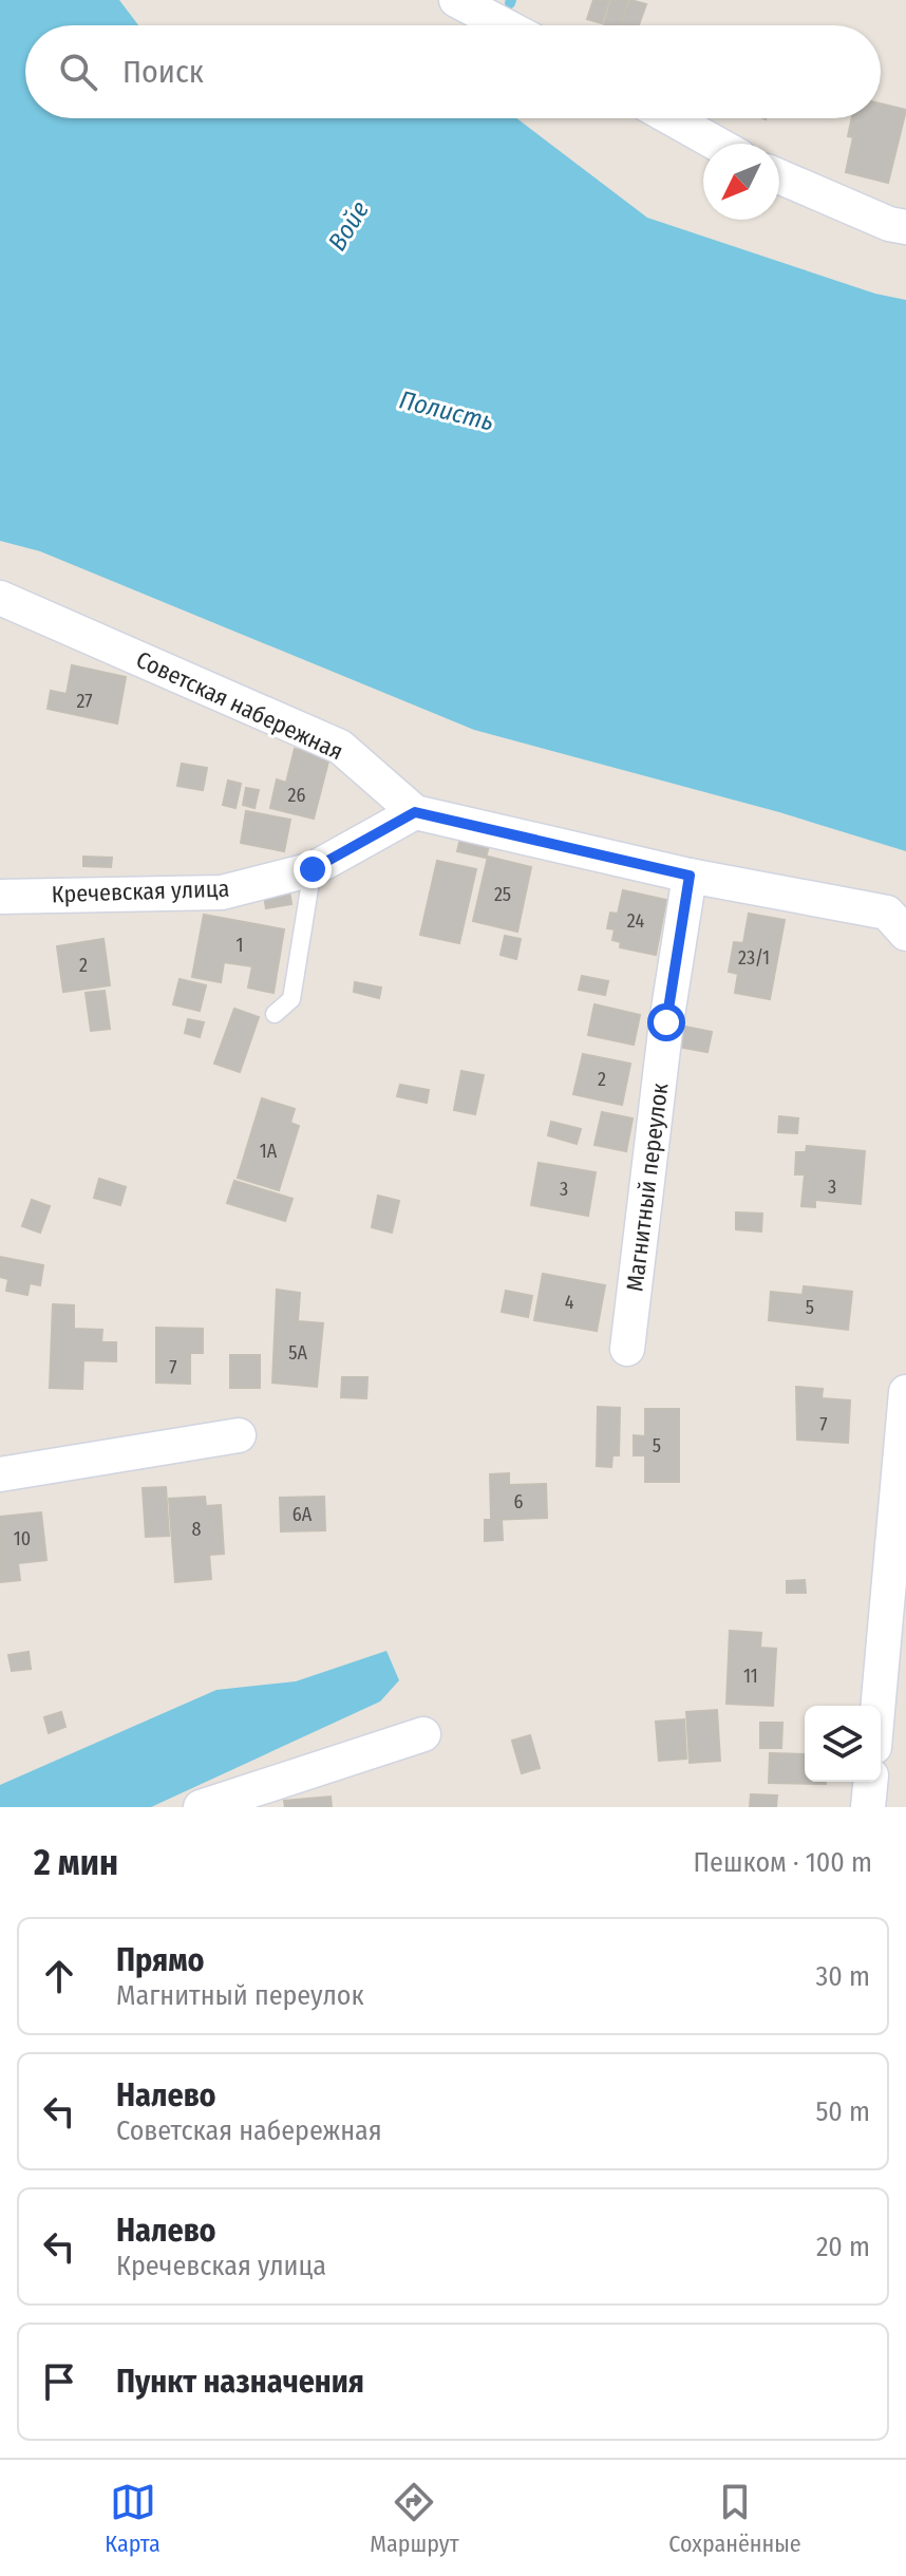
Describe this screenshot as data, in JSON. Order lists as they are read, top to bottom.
{
  "streets": {
    "street": ["Советская набережная", "Кречевская улица", "Магнитный переулок"]
  },
  "crossings": [
    ["Советская набережная", "Кречевская улица"],
    ["Советская набережная", "Магнитный переулок"]
  ],
  "water": ["Войе", "Полисть"],
  "house_numbers": [
    "27",
    "26",
    "25",
    "24",
    "1",
    "23/1",
    "2",
    "2",
    "1А",
    "3",
    "3",
    "4",
    "5",
    "5А",
    "7",
    "7",
    "5",
    "6",
    "6А",
    "8",
    "10",
    "11"
  ],
  "north": "bottom left",
  "page": {
    "search": "Поиск",
    "heading": ["2 мин", "Пешком · 100 m"],
    "list": [
      ["Прямо", "Магнитный переулок", "30 m"],
      ["Налево", "Советская набережная", "50 m"],
      ["Налево", "Кречевская улица", "20 m"],
      "Пункт назначения"
    ],
    "nav": ["Карта", "Маршрут", "Сохранённые"]
  }
}
